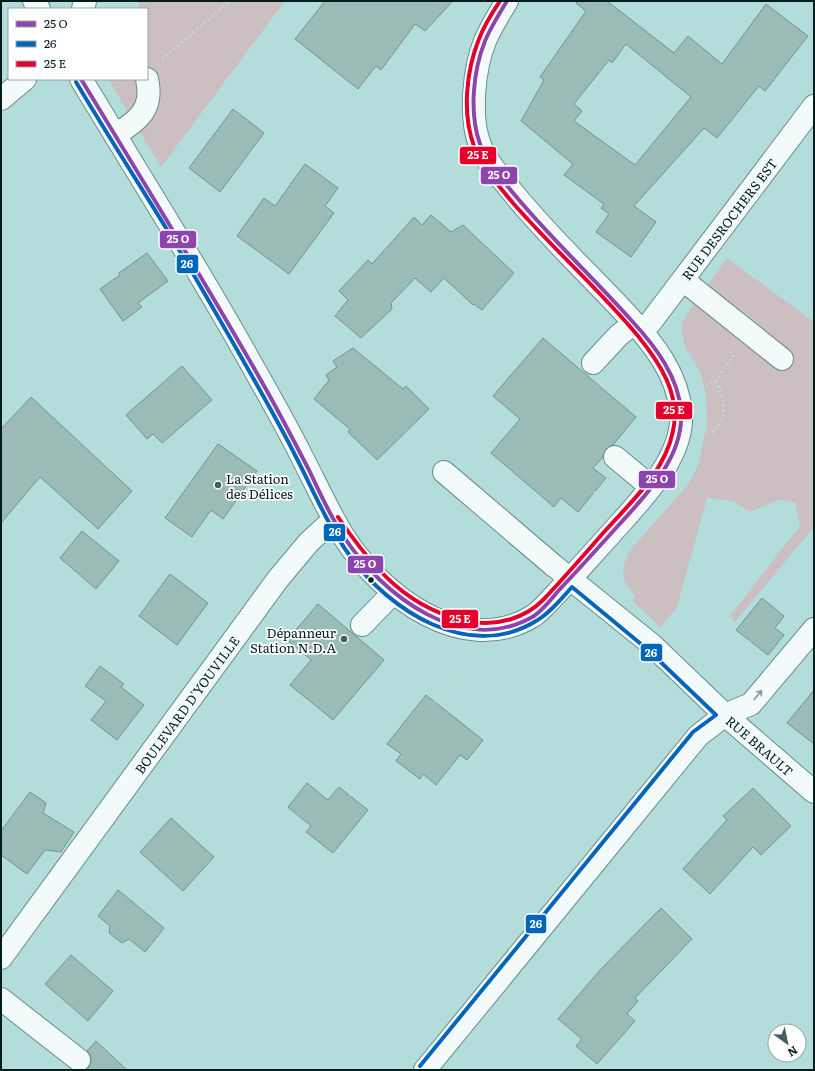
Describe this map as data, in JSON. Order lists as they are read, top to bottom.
{
  "streets": {
    "street": ["RUE DESROCHERS EST", "BOULEVARD D'YOUVILLE", "RUE BRAULT"]
  },
  "places": ["La Station des Délices", "Dépanneur Station N.D.A"],
  "lines": ["transit line 26"],
  "legend": ["25 O", "26", "25 E"],
  "north": "bottom right"
}
